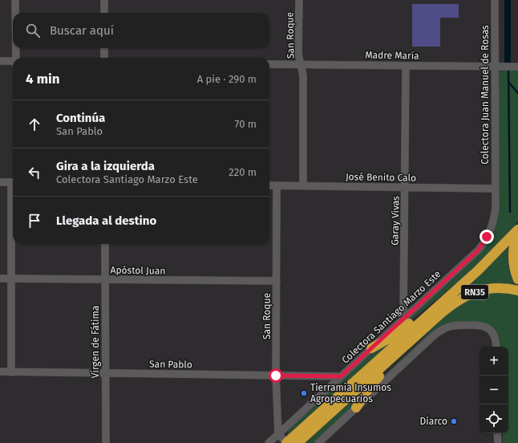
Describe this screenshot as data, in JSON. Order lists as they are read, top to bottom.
{
  "streets": {
    "highway": ["RN35"],
    "street": [
      "San Roque",
      "Madre María",
      "Colectora Juan Manuel de Rosas",
      "José Benito Calo",
      "Garay Vivas",
      "Apóstol Juan",
      "Colectora Santiago Marzo Este",
      "Vírgen de Fátima",
      "San Pablo"
    ]
  },
  "crossings": [
    ["San Roque", "Madre María"],
    ["San Roque", "José Benito Calo"],
    ["San Roque", "Apóstol Juan"],
    ["San Roque", "Colectora Santiago Marzo Este"],
    ["San Roque", "San Pablo"],
    ["Madre María", "Colectora Juan Manuel de Rosas"],
    ["Madre María", "Garay Vivas"],
    ["Colectora Juan Manuel de Rosas", "José Benito Calo"],
    ["Colectora Juan Manuel de Rosas", "Colectora Santiago Marzo Este"],
    ["José Benito Calo", "Garay Vivas"],
    ["José Benito Calo", "Colectora Santiago Marzo Este"],
    ["Garay Vivas", "Colectora Santiago Marzo Este"],
    ["Apóstol Juan", "Vírgen de Fátima"],
    ["Colectora Santiago Marzo Este", "San Pablo"],
    ["Vírgen de Fátima", "San Pablo"]
  ],
  "places": ["Tierramía Insumos Agropecuarios", "Diarco"],
  "page": {
    "search": "Buscar aquí",
    "heading": ["4 min", "A pie · 290 m"],
    "list": [
      ["Continúa", "San Pablo", "70 m"],
      ["Gira a la izquierda", "Colectora Santiago Marzo Este", "220 m"],
      "Llegada al destino"
    ],
    "map_buttons": ["+", "−"]
  }
}
